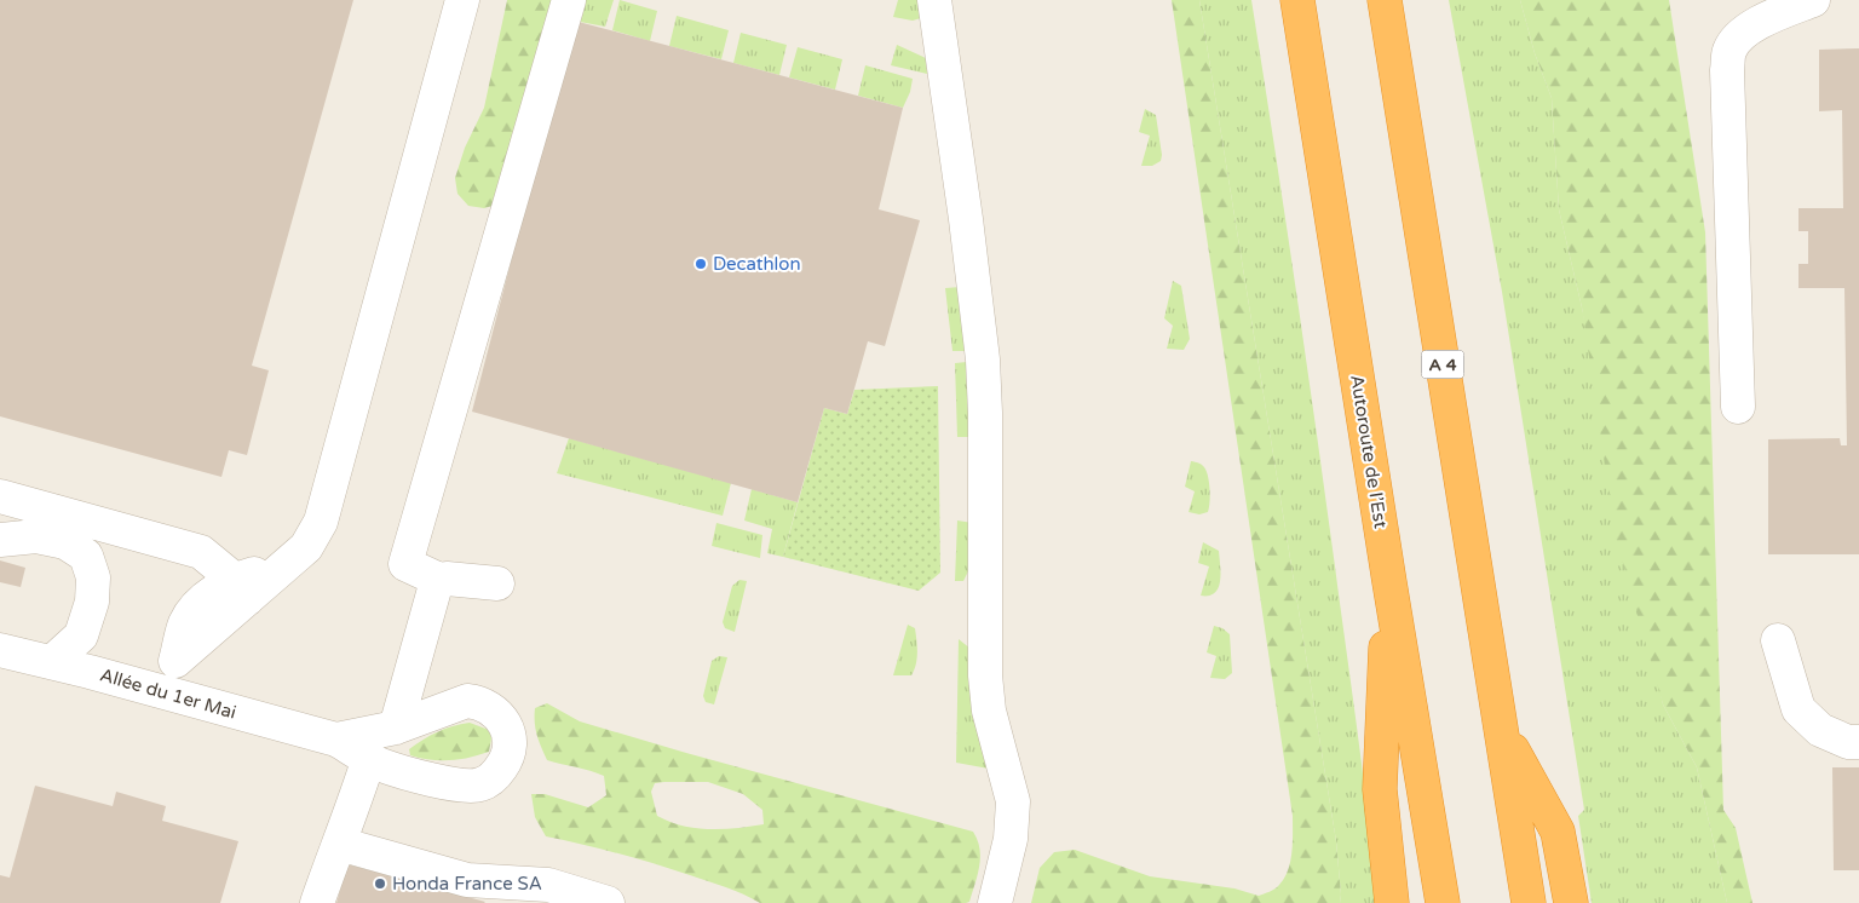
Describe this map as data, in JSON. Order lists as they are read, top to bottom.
{
  "streets": {
    "highway": ["A 4", "Autoroute de l’Est"],
    "street": ["Allée du 1er Mai"]
  },
  "places": ["Decathlon", "Honda France SA"]
}
